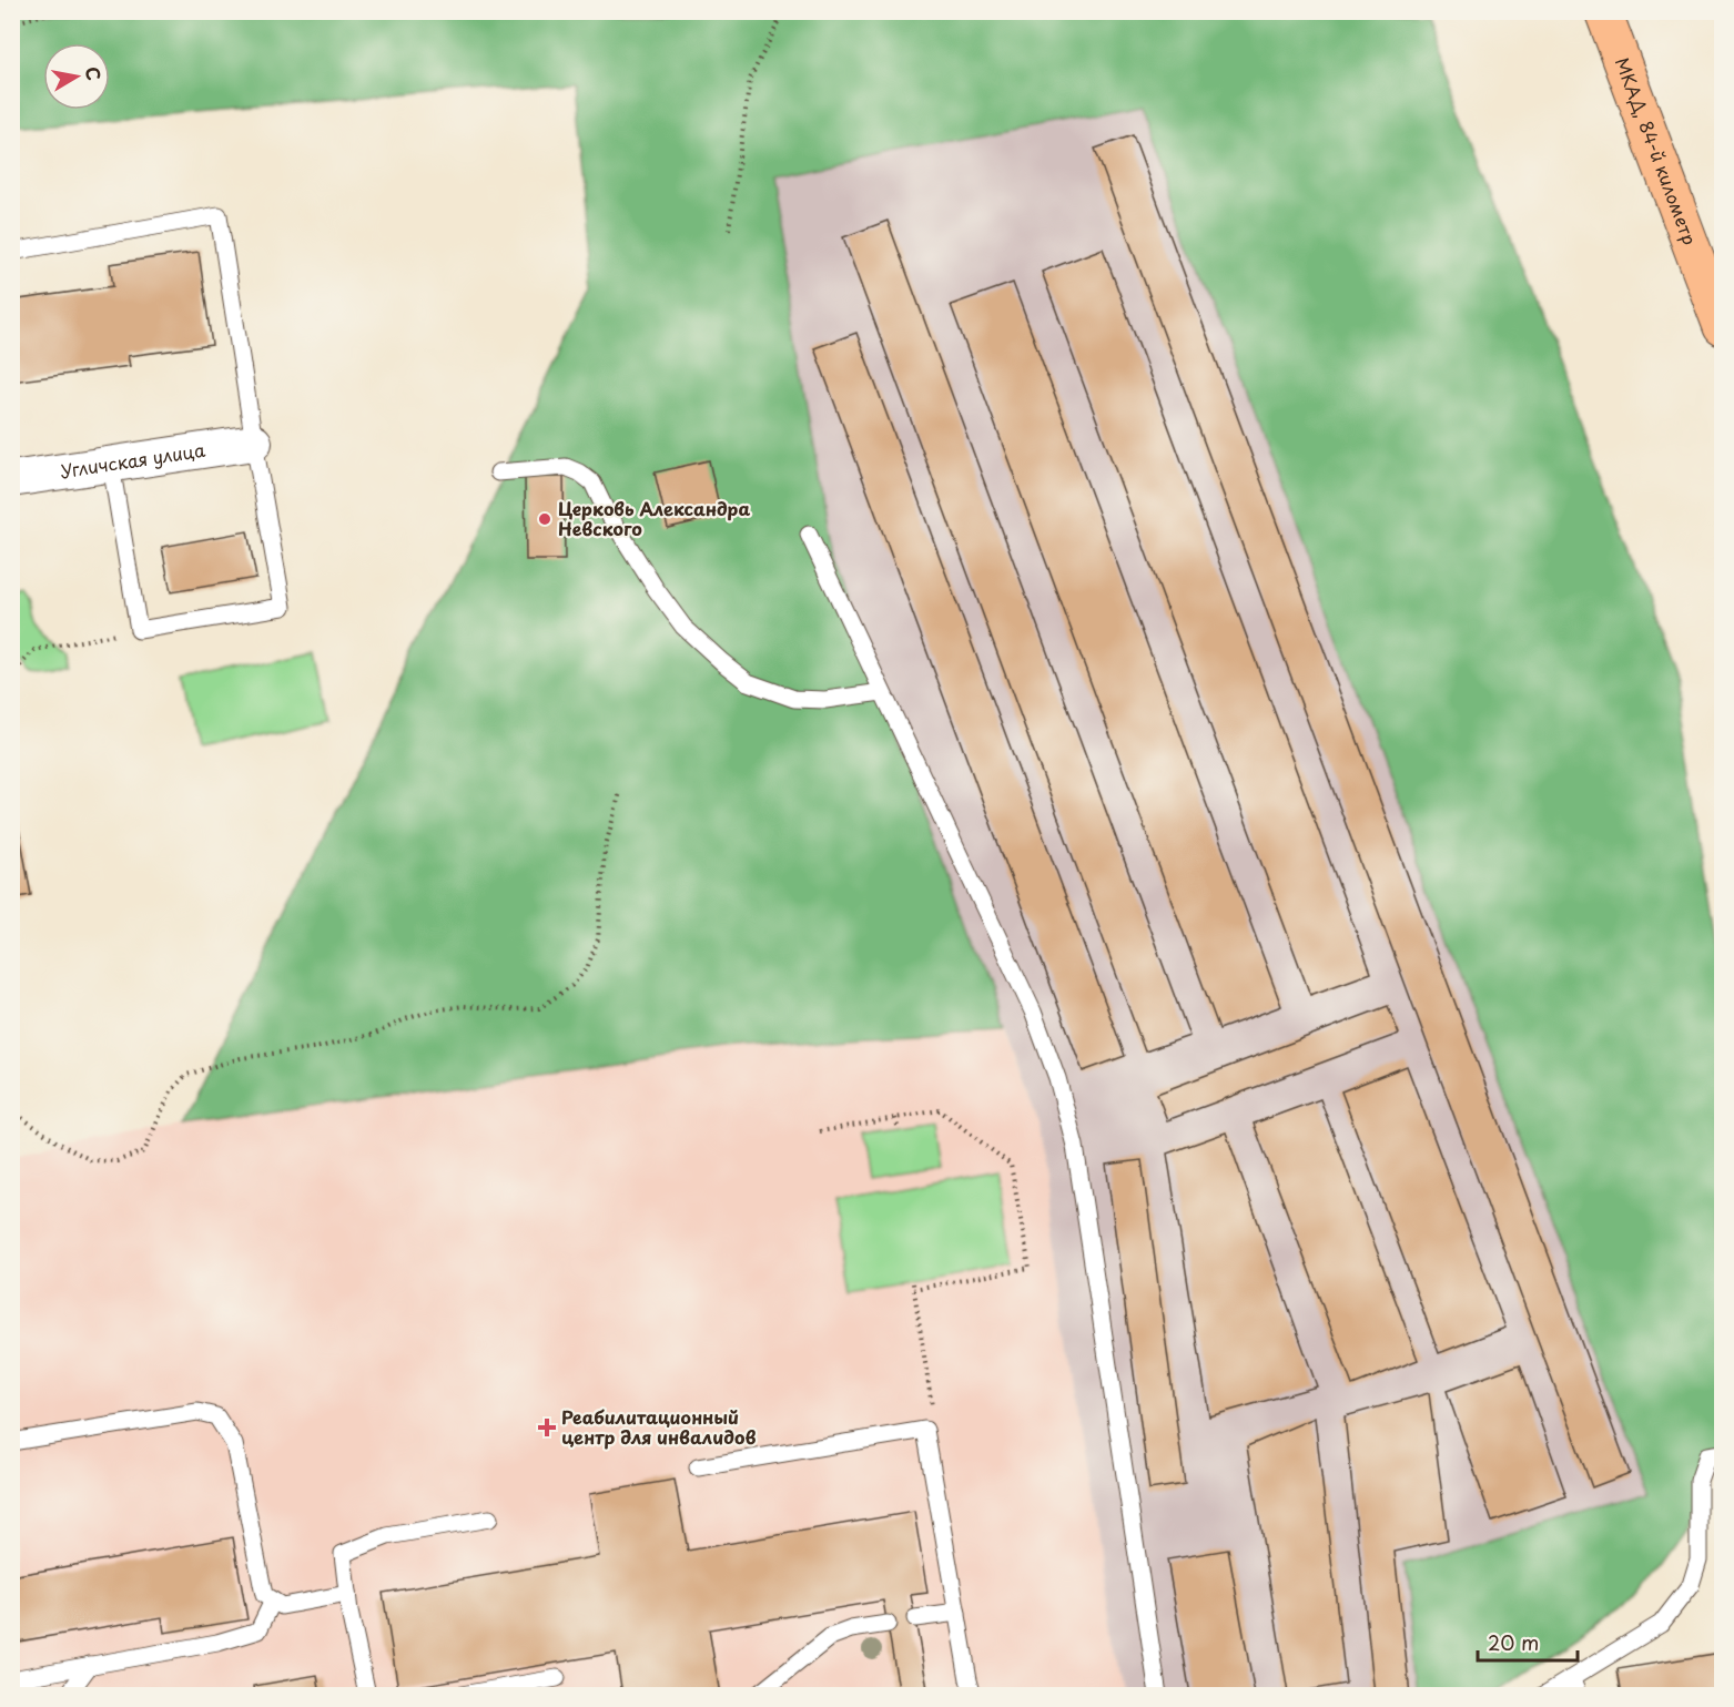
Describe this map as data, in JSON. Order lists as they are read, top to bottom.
{
  "streets": {
    "highway": ["МКАД, 84-й километр"],
    "street": ["Угличская улица"]
  },
  "places": {
    "other": ["Церковь Александра Невского"],
    "health": ["Реабилитационный центр для инвалидов"]
  },
  "scale_bar": "20 m",
  "north": "right"
}
